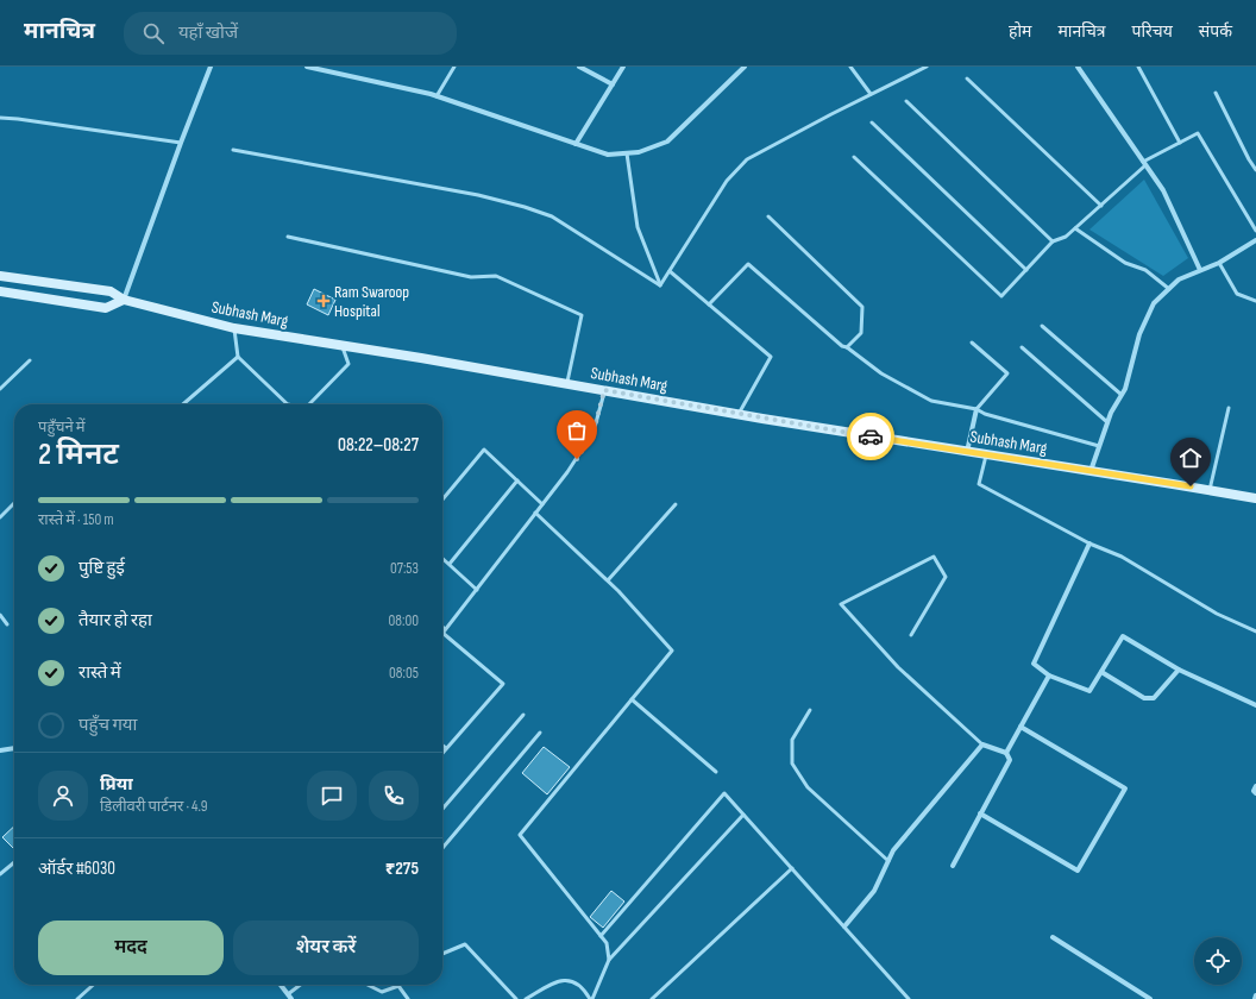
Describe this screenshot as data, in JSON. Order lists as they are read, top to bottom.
{
  "streets": {
    "main road": ["Subhash Marg"]
  },
  "places": {
    "health": ["Ram Swaroop Hospital"]
  },
  "page": {
    "header": "मानचित्र",
    "search": "यहाँ खोजें",
    "nav": [
      "होम",
      "मानचित्र",
      "परिचय",
      "संपर्क"
    ],
    "heading": ["2 मिनट", "पहुँचने में", "08:22–08:27"],
    "panel": [
      "प्रिया",
      "डिलीवरी पार्टनर · 4.9",
      "ऑर्डर #6030",
      "₹275"
    ],
    "bar": "रास्ते में · 150 m",
    "list": [
      ["पुष्टि हुई", "07:53"],
      ["तैयार हो रहा", "08:00"],
      ["रास्ते में", "08:05"],
      "पहुँच गया"
    ],
    "buttons": ["मदद", "शेयर करें"]
  }
}
